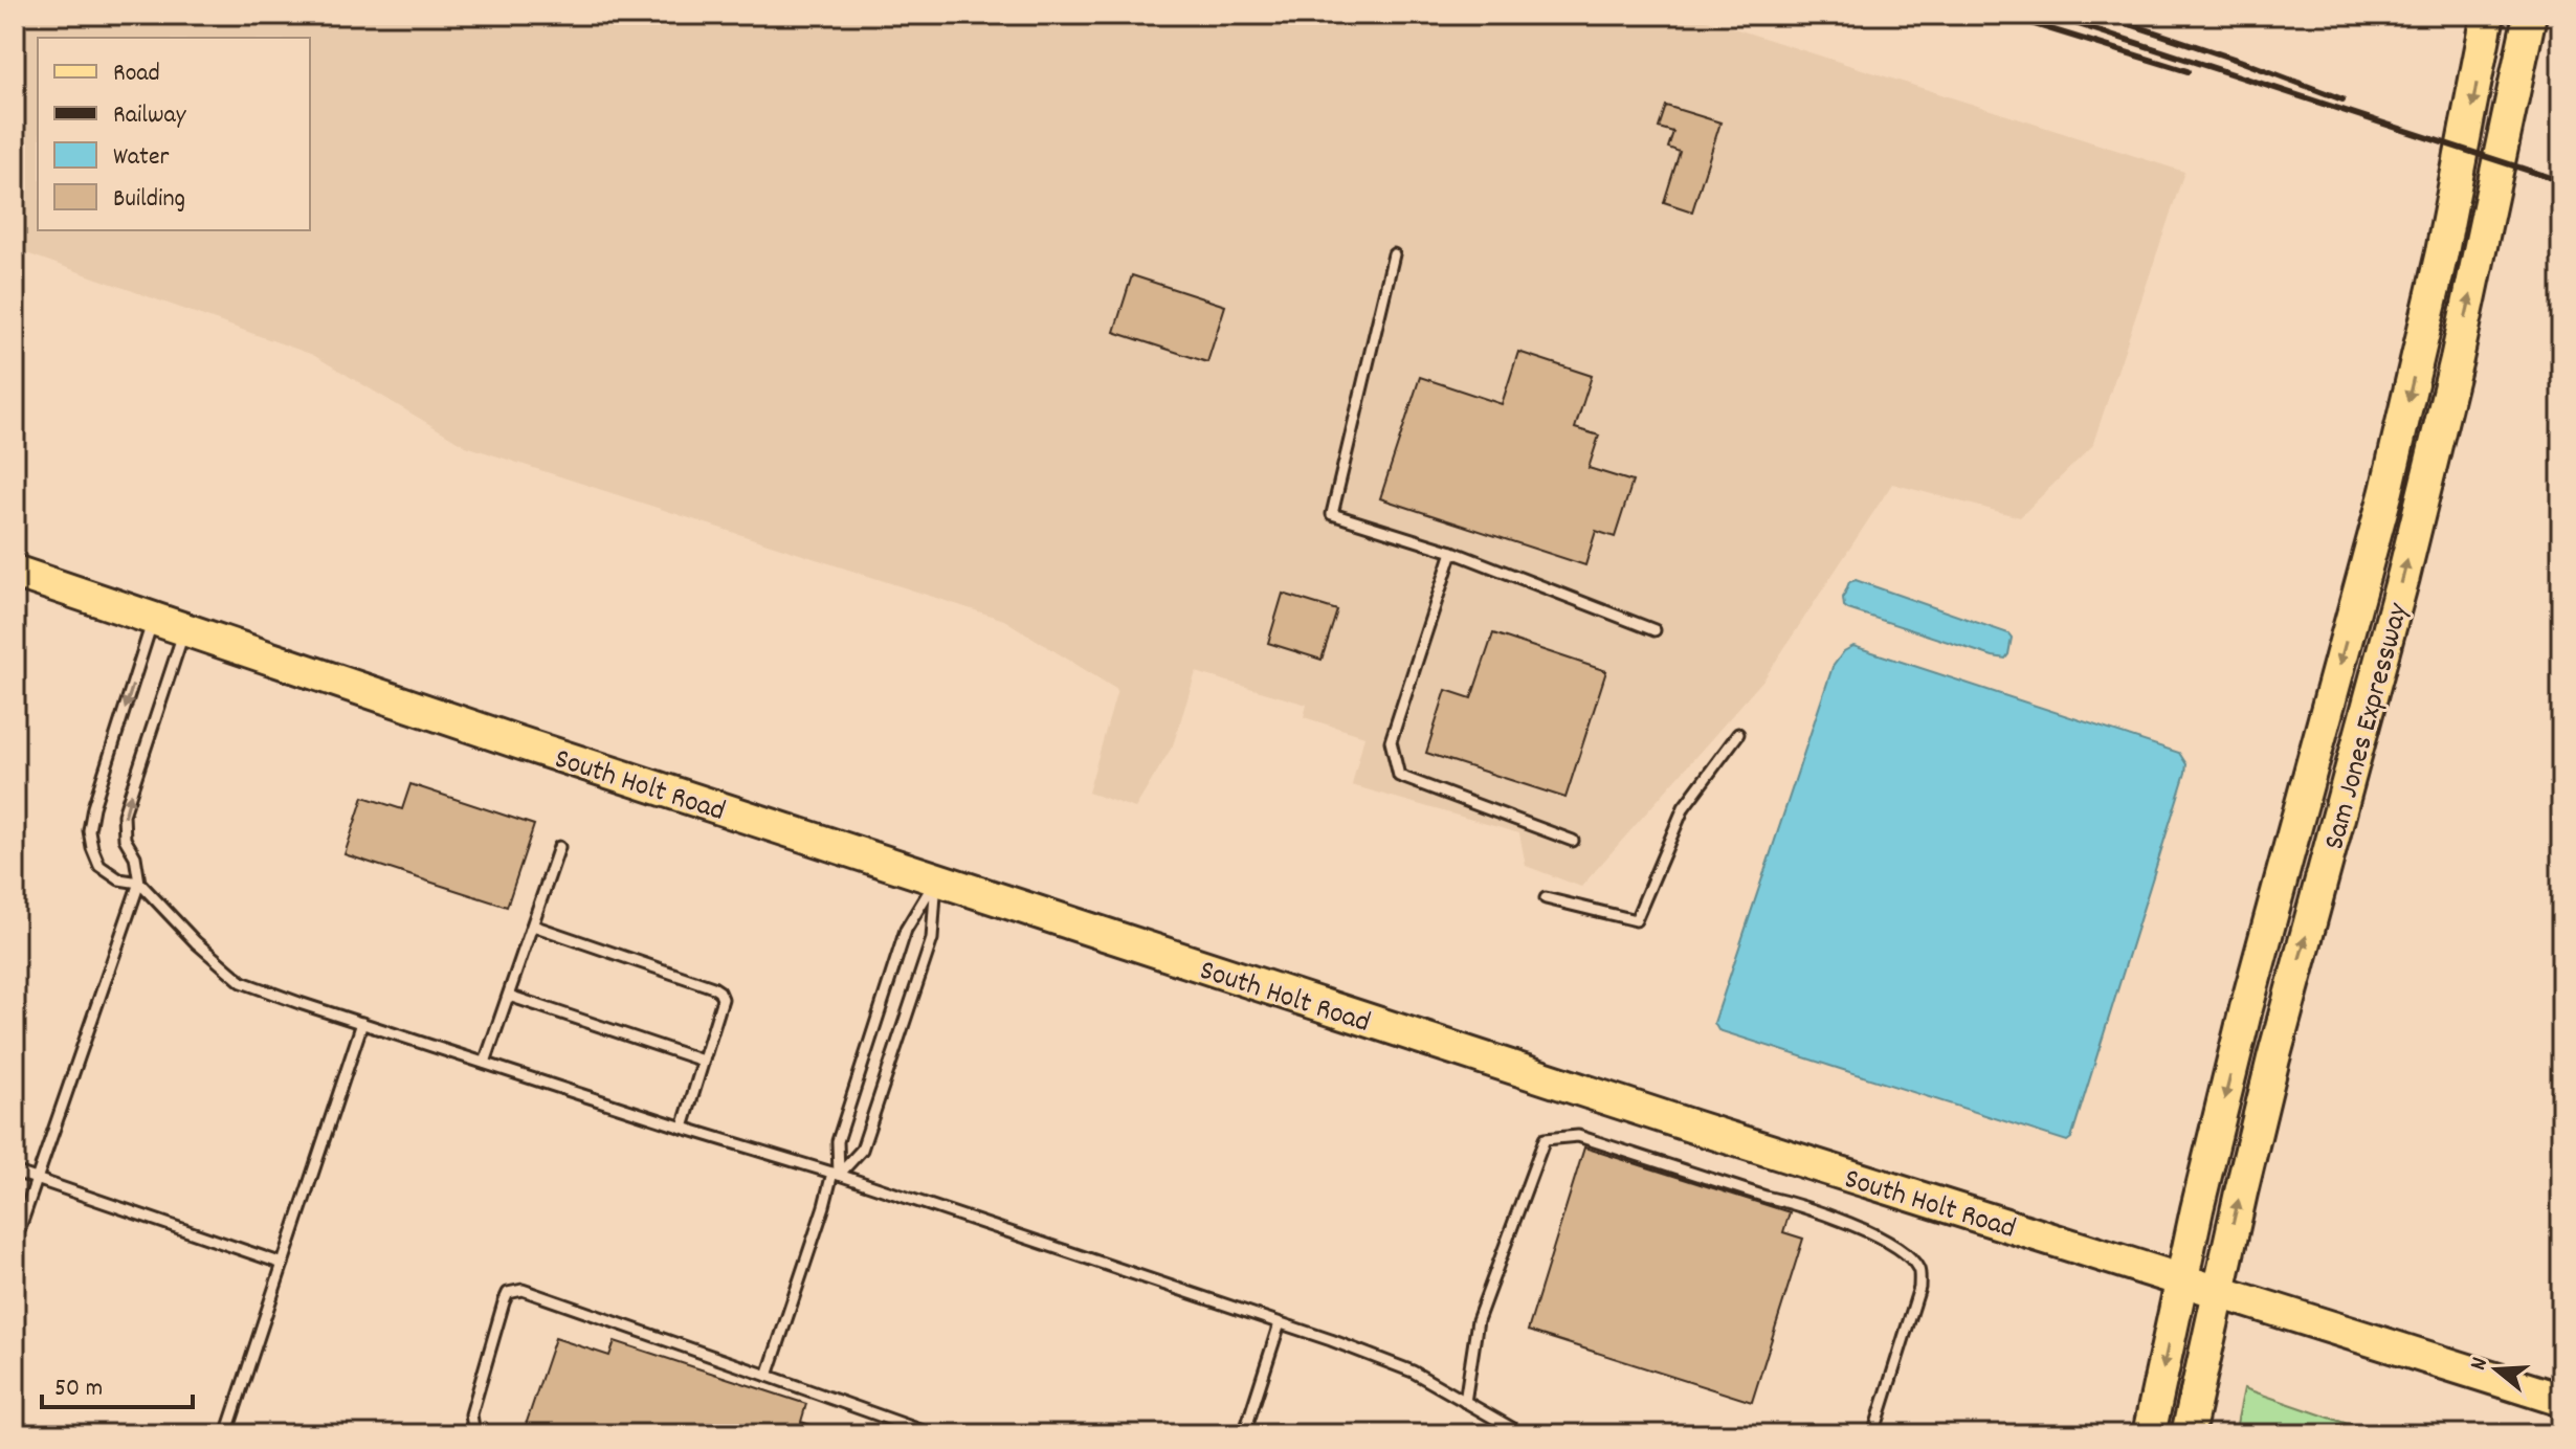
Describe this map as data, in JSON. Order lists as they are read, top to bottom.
{
  "streets": {
    "main road": ["Sam Jones Expressway", "South Holt Road"]
  },
  "crossings": [
    ["Sam Jones Expressway", "South Holt Road"]
  ],
  "legend": [
    "Road",
    "Railway",
    "Water",
    "Building"
  ],
  "scale_bar": "50 m",
  "north": "left"
}
